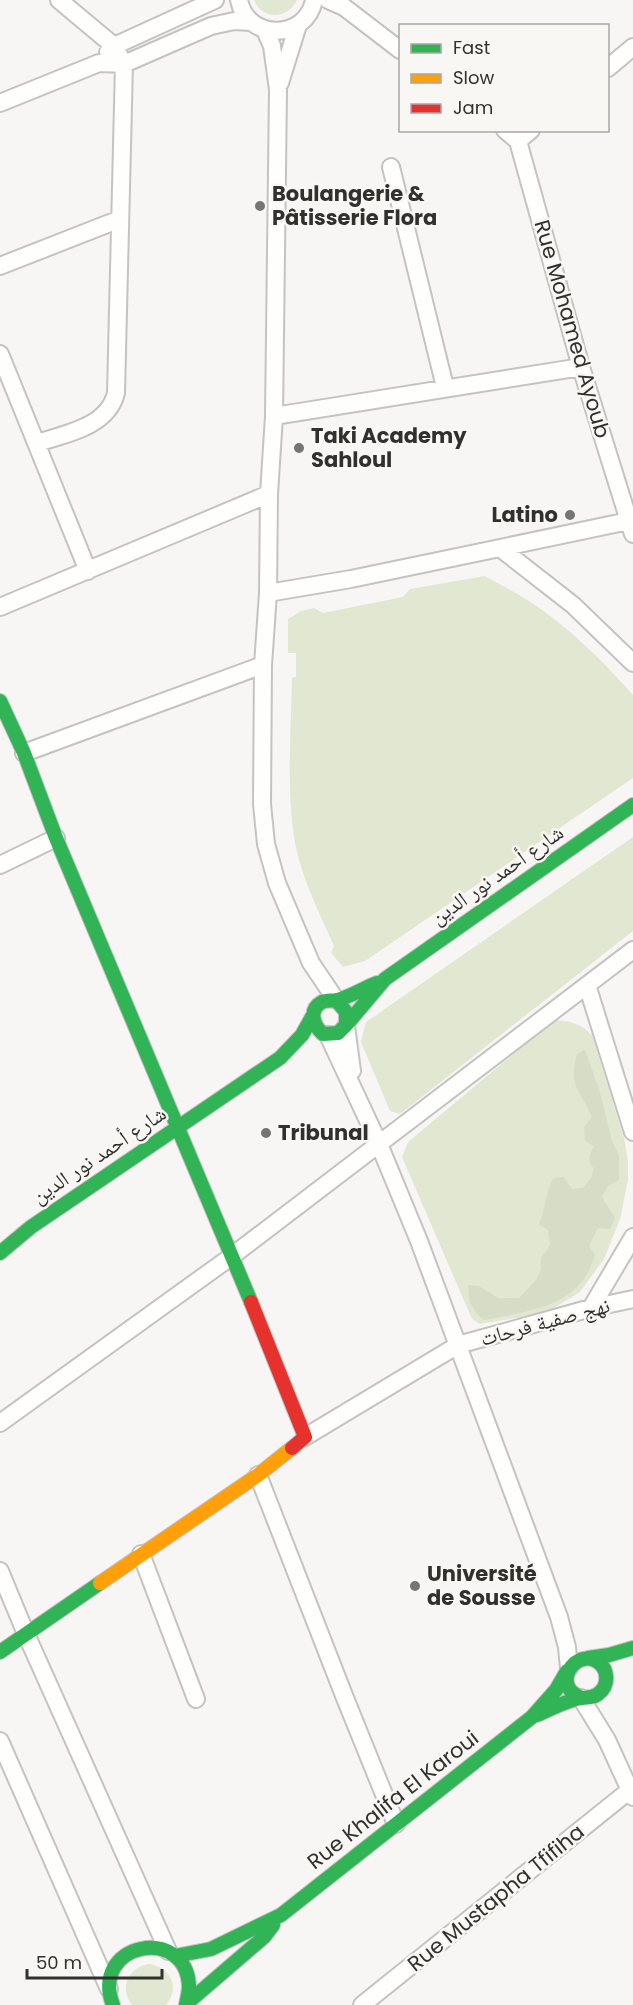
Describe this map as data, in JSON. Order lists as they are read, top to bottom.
{
  "streets": {
    "street": [
      "Rue Mohamed Ayoub",
      "شارع أحمد نور الدين",
      "نهج صفية فرحات",
      "Rue Khalifa El Karoui",
      "Rue Mustapha Tfifiha"
    ]
  },
  "places": [
    "Boulangerie & Pâtisserie Flora",
    "Taki Academy Sahloul",
    "Latino",
    "Tribunal",
    "Université de Sousse"
  ],
  "legend": ["Fast", "Slow", "Jam"],
  "scale_bar": "50 m"
}
